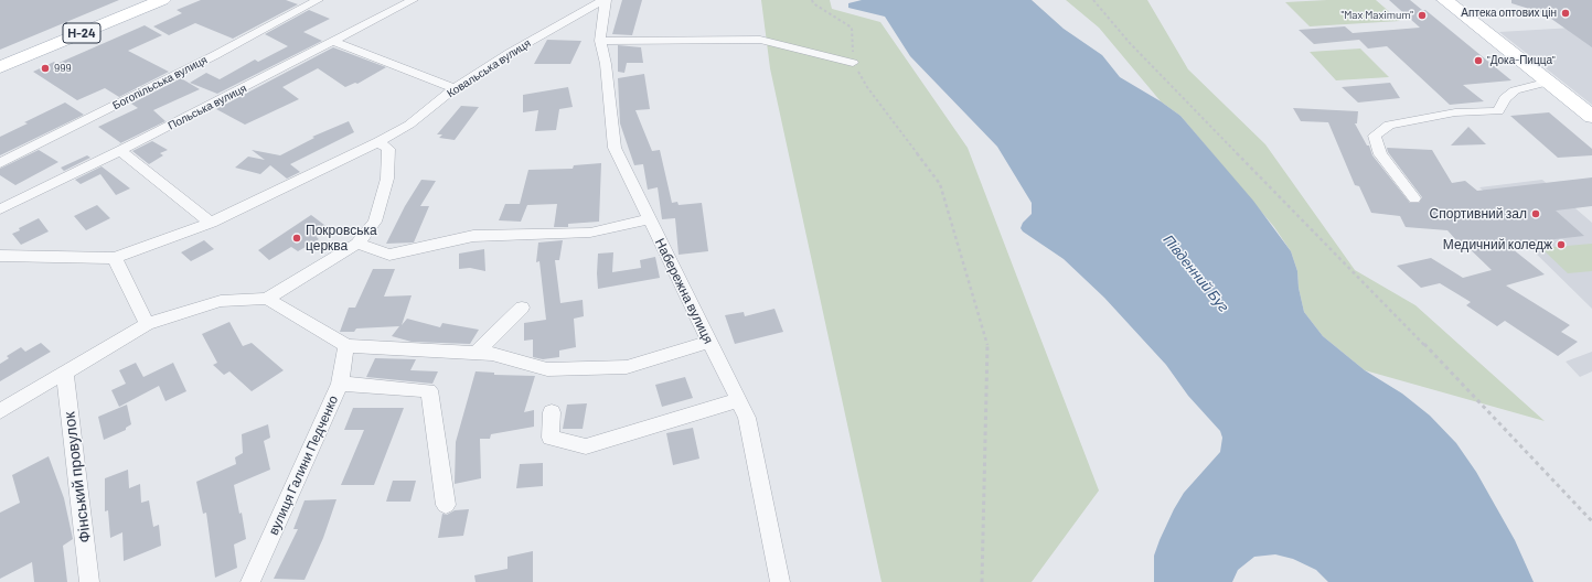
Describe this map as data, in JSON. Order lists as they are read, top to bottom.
{
  "streets": {
    "main road": ["Н-24"],
    "street": [
      "Ковальська вулиця",
      "Богопільська вулиця",
      "Польська вулиця",
      "Набережна вулиця",
      "вулиця Галини Педченко",
      "Фінський провулок"
    ]
  },
  "crossings": [
    ["Ковальська вулиця", "Набережна вулиця"]
  ],
  "water": ["Південний Буг"],
  "places": [
    "Аптека оптових цін",
    "\"Max Maximum\"",
    "\"Дока-Пицца\"",
    "999",
    "Спортивний зал",
    "Покровська церква",
    "Медичний коледж"
  ]
}
